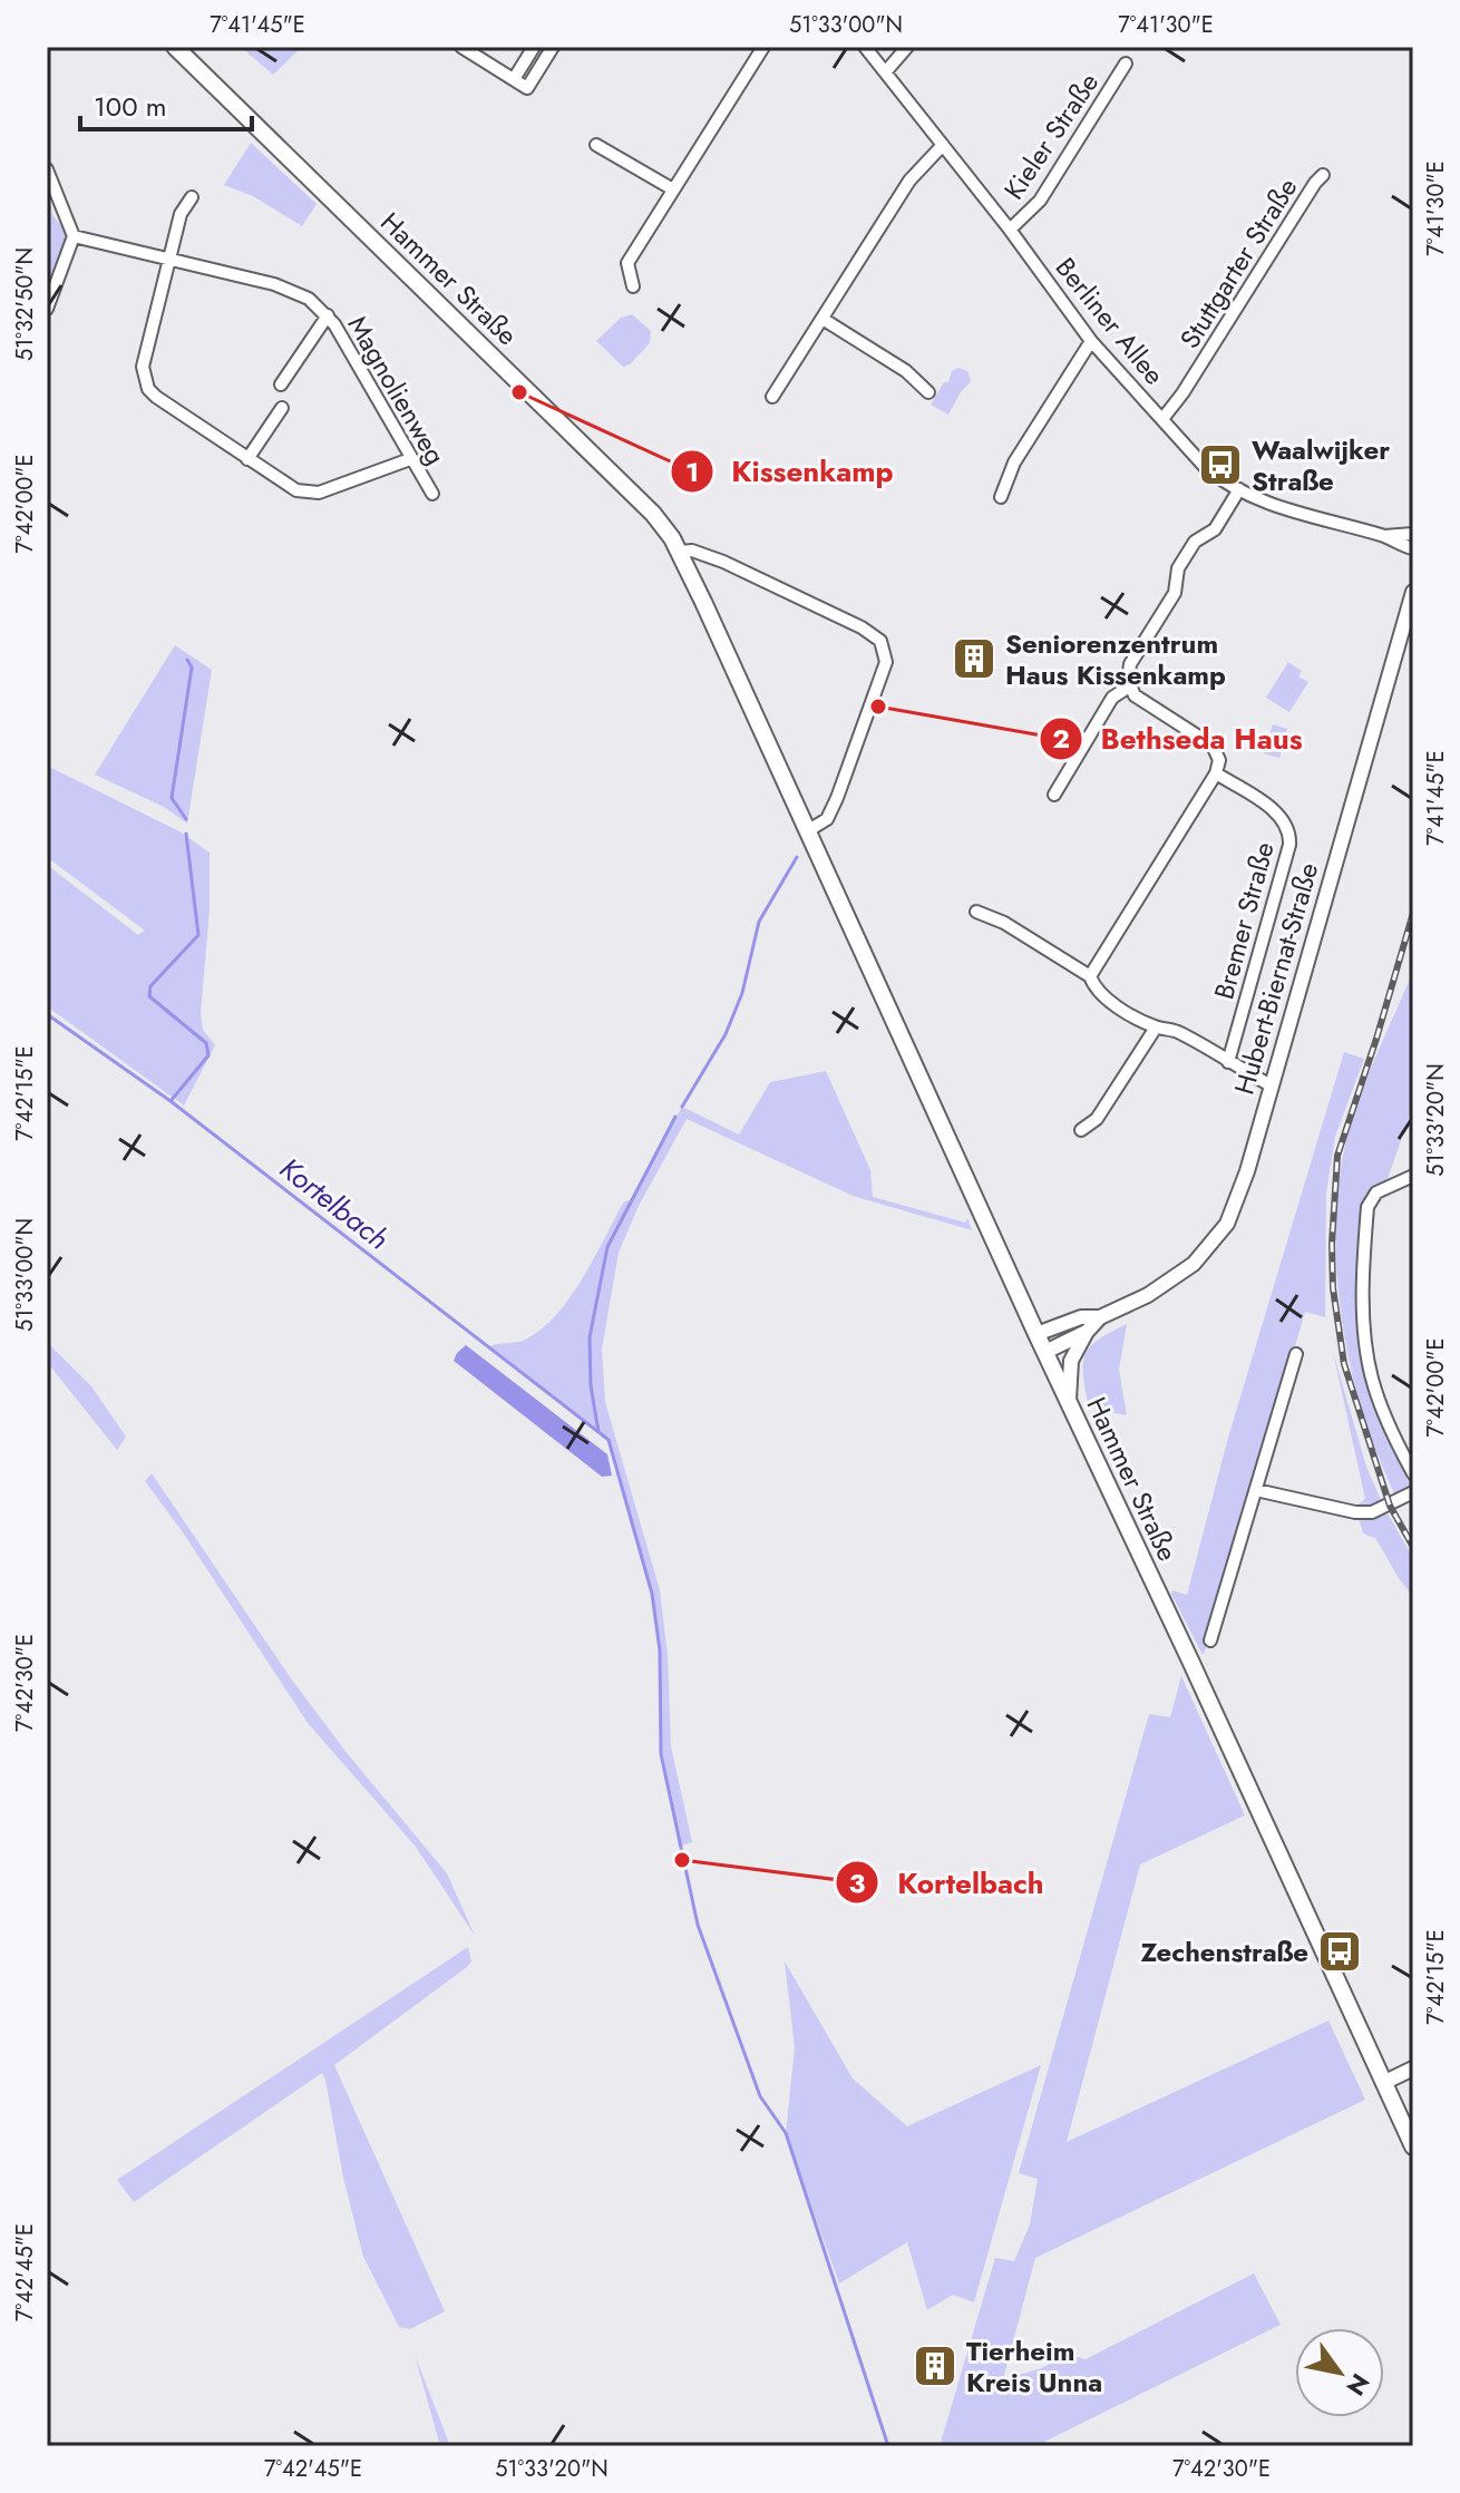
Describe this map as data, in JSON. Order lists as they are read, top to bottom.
{
  "streets": {
    "main road": ["Hammer Straße"],
    "street": [
      "Kieler Straße",
      "Stuttgarter Straße",
      "Berliner Allee",
      "Magnolienweg",
      "Bremer Straße",
      "Hubert-Biernat-Straße"
    ]
  },
  "crossings": [
    ["Kieler Straße", "Berliner Allee"],
    ["Stuttgarter Straße", "Berliner Allee"],
    ["Hammer Straße", "Hubert-Biernat-Straße"]
  ],
  "water": ["Kortelbach"],
  "places": {
    "other": ["Kissenkamp", "Bethseda Haus", "Kortelbach"],
    "bus stop": ["Waalwijker Straße", "Zechenstraße"],
    "building": ["Seniorenzentrum Haus Kissenkamp", "Tierheim Kreis Unna"]
  },
  "scale_bar": "100 m",
  "north": "bottom right",
  "coordinates": [
    "7°41'45\"E",
    "51°33'00\"N",
    "7°41'30\"E",
    "51°32'50\"N",
    "7°42'00\"E",
    "7°42'15\"E",
    "51°33'20\"N",
    "7°42'30\"E",
    "7°42'45\"E"
  ]
}
